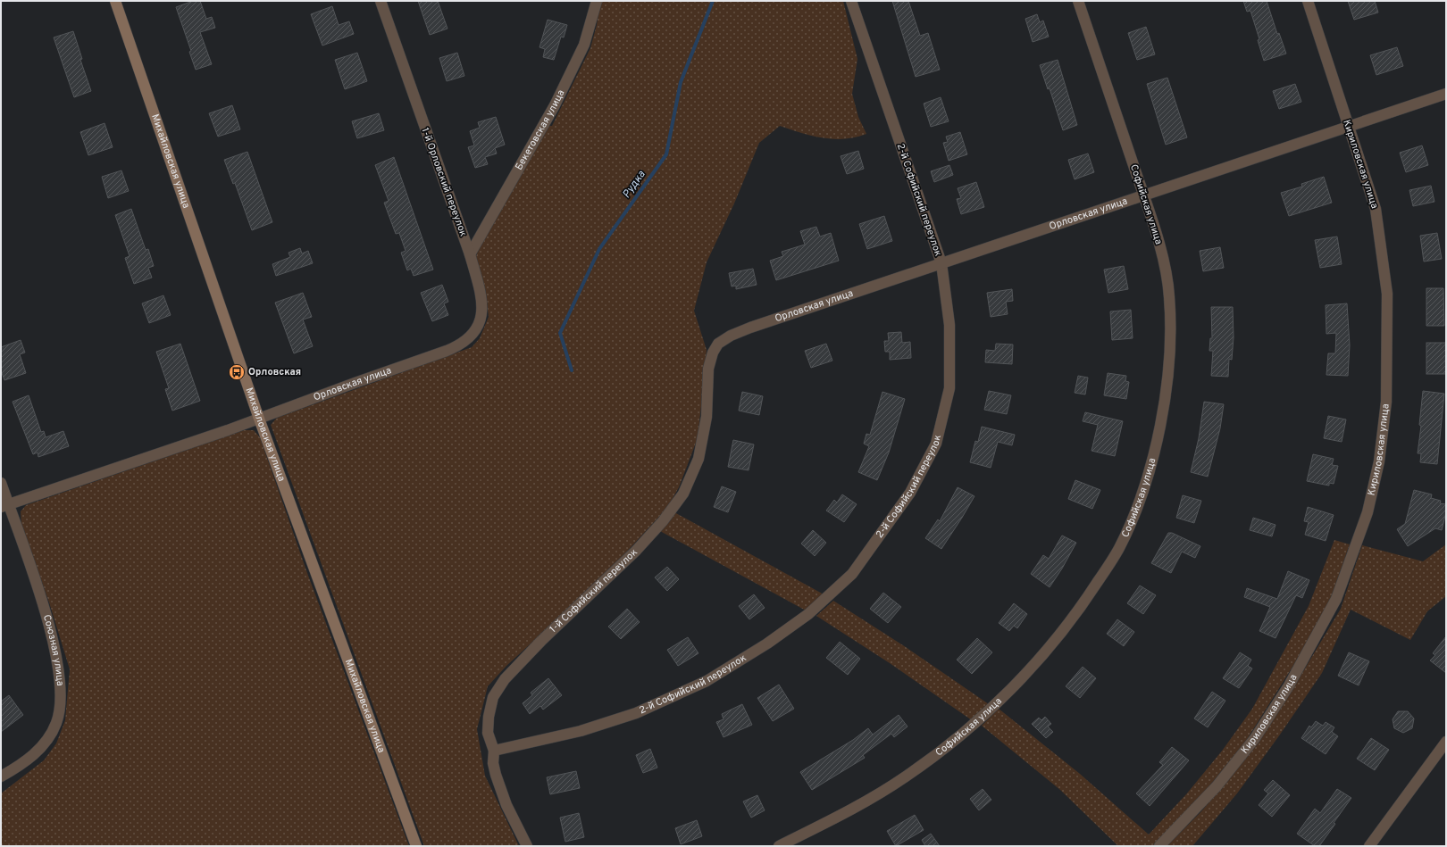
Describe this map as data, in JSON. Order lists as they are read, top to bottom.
{
  "streets": {
    "street": [
      "Бекетовская улица",
      "Михайловская улица",
      "Кириловская улица",
      "1-й Орловский переулок",
      "2-й Софийский переулок",
      "Софийская улица",
      "Орловская улица",
      "1-й Софийский переулок",
      "Союзная улица"
    ]
  },
  "crossings": [
    ["Бекетовская улица", "1-й Орловский переулок"],
    ["Михайловская улица", "Орловская улица"],
    ["Кириловская улица", "Орловская улица"],
    ["1-й Орловский переулок", "Орловская улица"],
    ["2-й Софийский переулок", "Орловская улица"],
    ["2-й Софийский переулок", "1-й Софийский переулок"],
    ["Софийская улица", "Орловская улица"],
    ["Орловская улица", "1-й Софийский переулок"],
    ["Орловская улица", "Союзная улица"]
  ],
  "water": ["Рудка"],
  "places": {
    "bus stop": ["Орловская"]
  }
}
